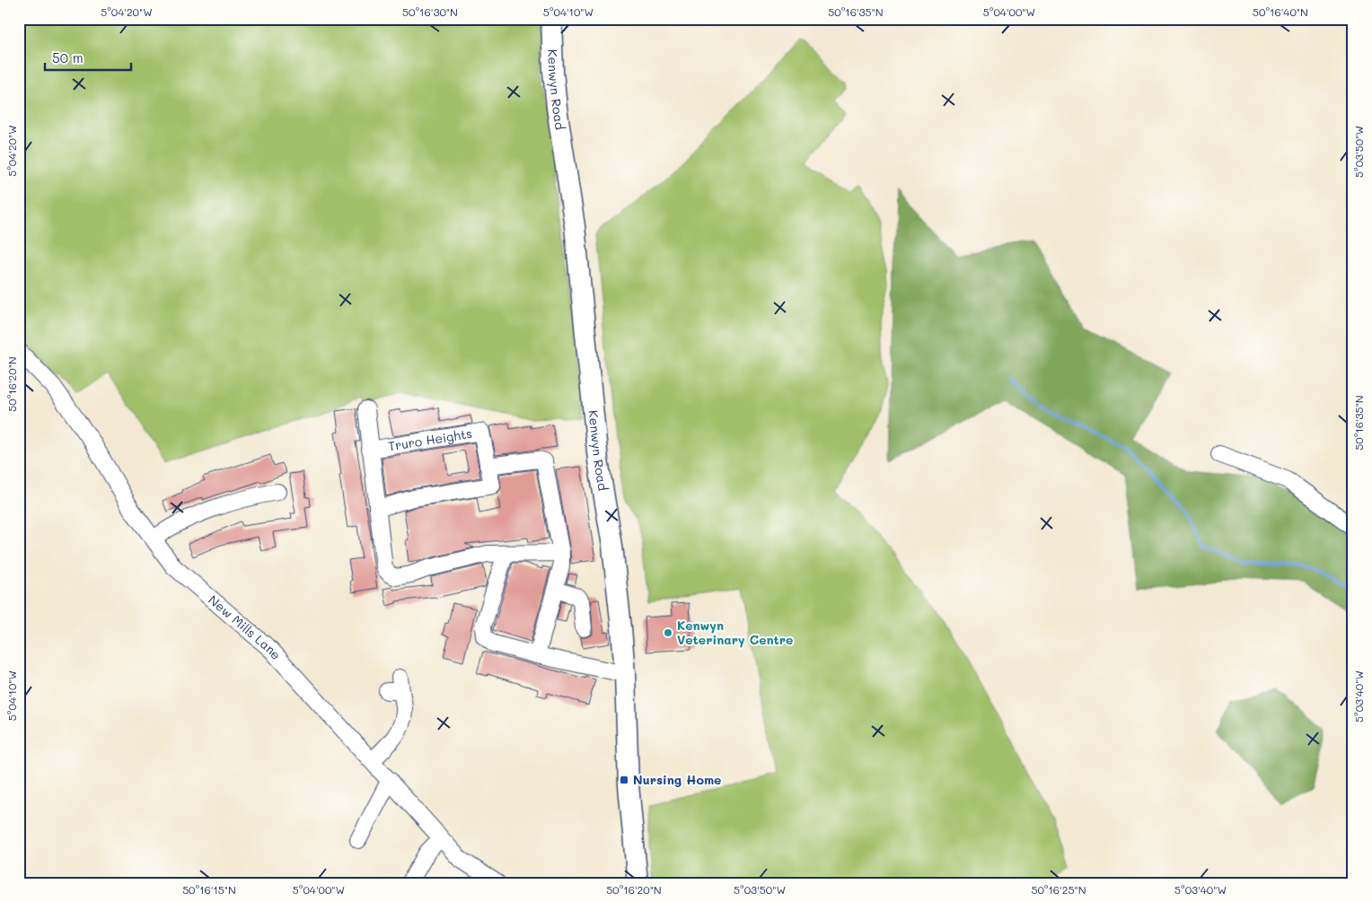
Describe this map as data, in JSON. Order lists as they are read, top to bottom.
{
  "streets": {
    "main road": ["Kenwyn Road"],
    "street": ["Truro Heights", "New Mills Lane"]
  },
  "places": {
    "other": ["Kenwyn Veterinary Centre"],
    "transit": ["Nursing Home"]
  },
  "scale_bar": "50 m",
  "coordinates": [
    "5°04'20\"W",
    "50°16'30\"N",
    "5°04'10\"W",
    "50°16'35\"N",
    "5°04'00\"W",
    "50°16'40\"N",
    "5°03'50\"W",
    "50°16'20\"N",
    "5°03'40\"W",
    "50°16'15\"N",
    "50°16'25\"N"
  ]
}
